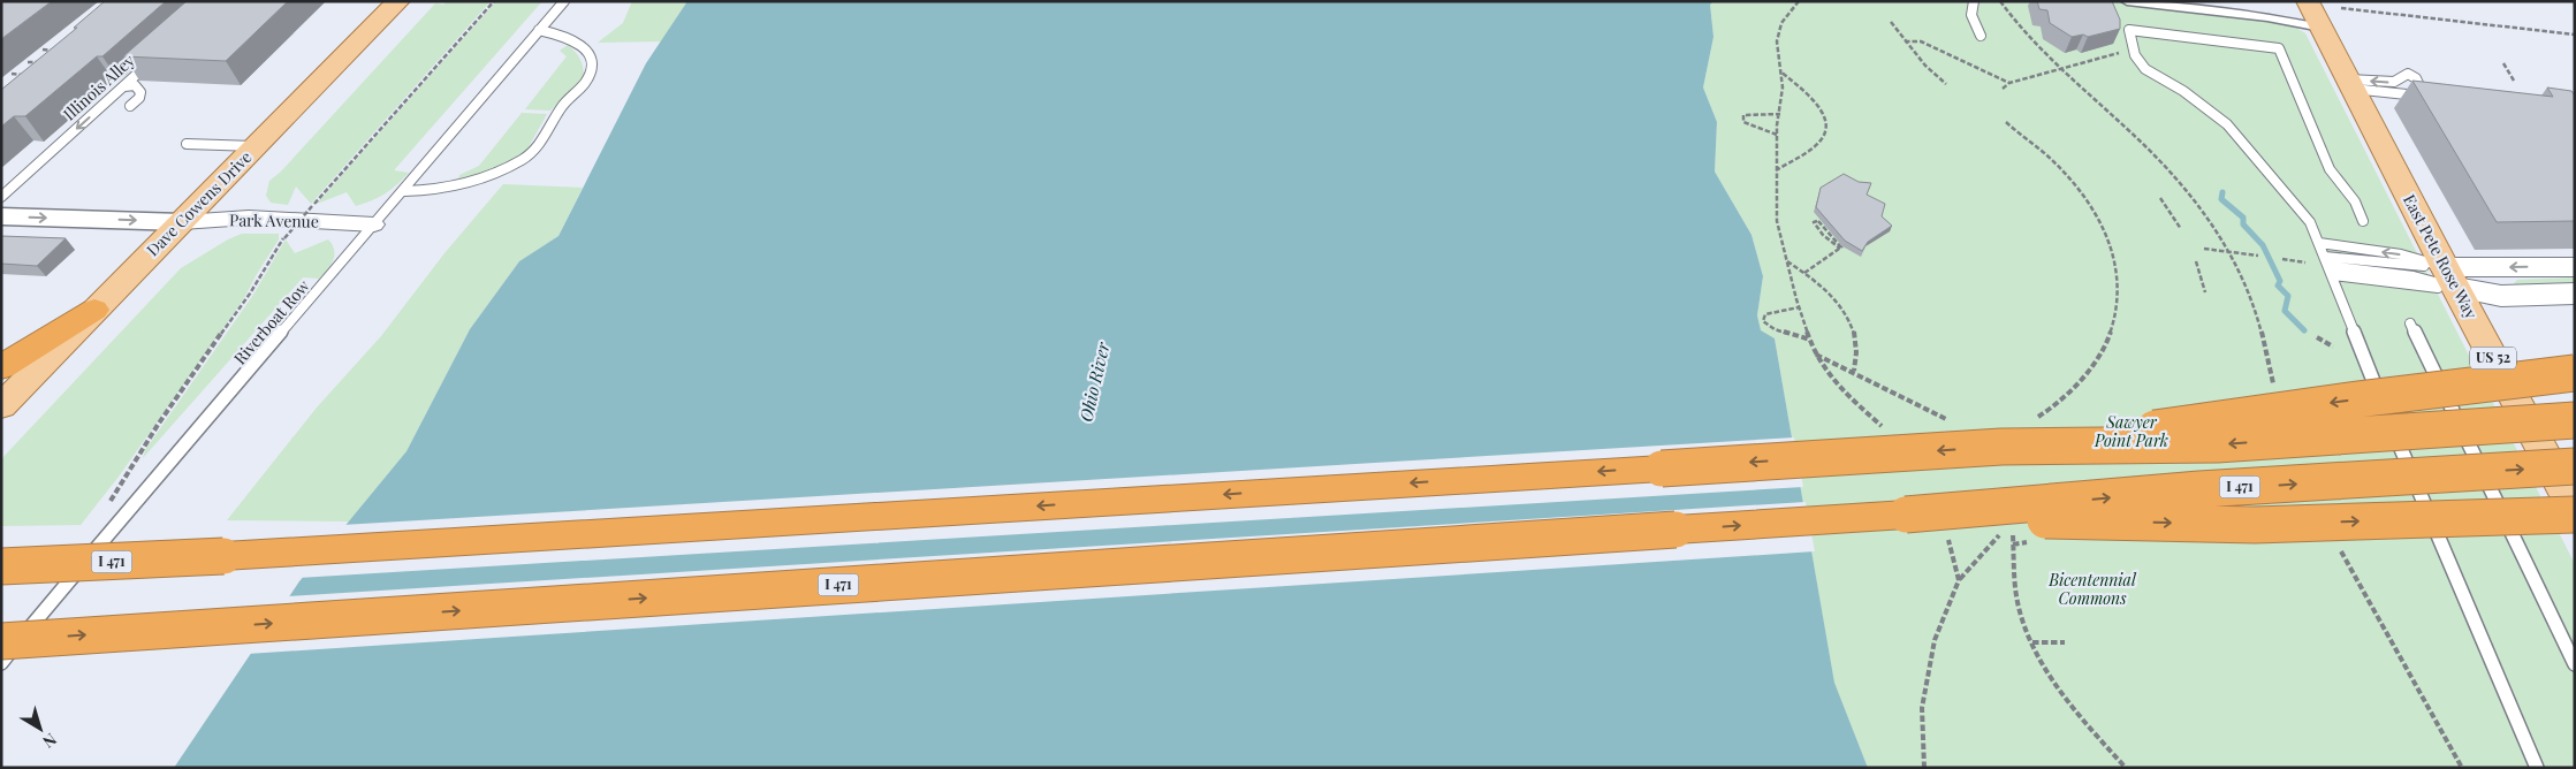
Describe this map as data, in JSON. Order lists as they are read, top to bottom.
{
  "streets": {
    "highway": ["I 471"],
    "main road": ["Dave Cowens Drive", "East Pete Rose Way", "US 52"],
    "street": ["Park Avenue"],
    "lane": ["Illinois Alley", "Riverboat Row"]
  },
  "crossings": [
    ["Dave Cowens Drive", "Park Avenue"],
    ["Park Avenue", "Riverboat Row"]
  ],
  "one_way": ["Illinois Alley", "Park Avenue"],
  "water": ["Ohio River"],
  "parks": ["Sawyer Point Park", "Bicentennial Commons"],
  "north": "bottom right"
}
